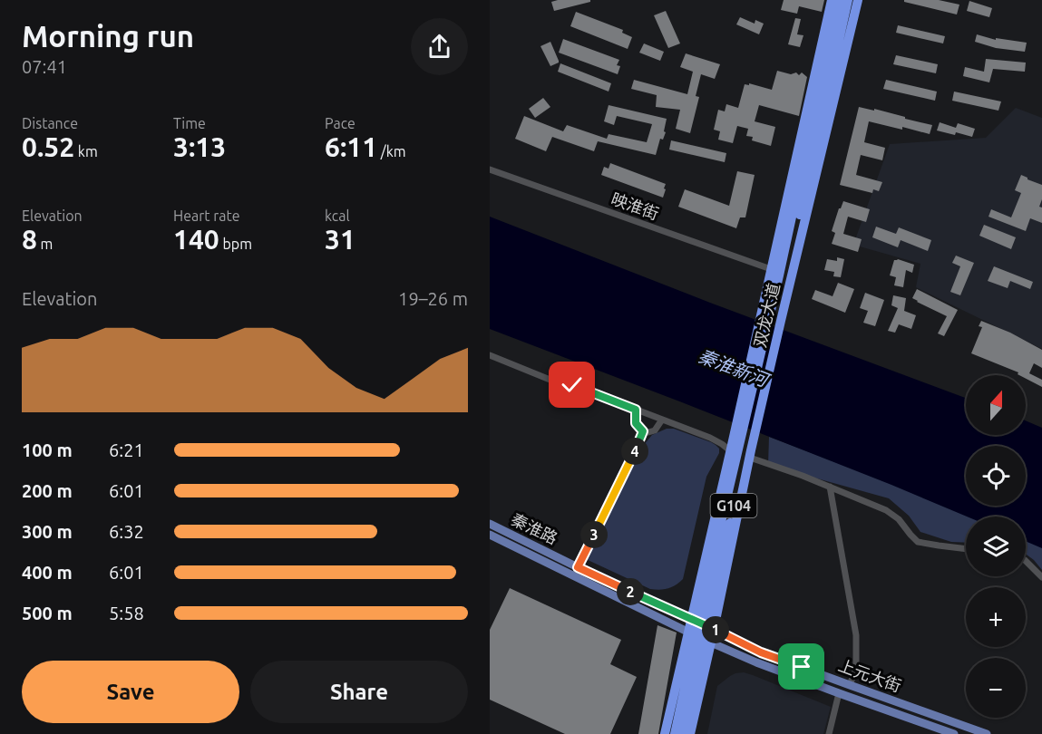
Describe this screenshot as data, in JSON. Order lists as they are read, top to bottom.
{
  "streets": {
    "highway": ["双龙大道", "G104"],
    "main road": ["秦淮路", "上元大街"],
    "street": ["映淮街"]
  },
  "crossings": [
    ["映淮街", "双龙大道"],
    ["映淮街", "G104"],
    ["双龙大道", "G104"],
    ["双龙大道", "秦淮路"],
    ["双龙大道", "上元大街"],
    ["秦淮路", "上元大街"]
  ],
  "water": ["秦淮新河"],
  "north": "top",
  "page": {
    "heading": ["Morning run", "07:41"],
    "stats": [
      ["Distance", "0.52 km"],
      ["Time", "3:13"],
      ["Pace", "6:11 /km"],
      ["Elevation", "8 m"],
      ["Heart rate", "140 bpm"],
      ["kcal", "31"]
    ],
    "chart": ["Elevation", "19–26 m"],
    "map_buttons": ["+", "−"],
    "list": [
      {
        "name": "100 m",
        "note": "6:21"
      },
      {
        "name": "200 m",
        "note": "6:01"
      },
      {
        "name": "300 m",
        "note": "6:32"
      },
      {
        "name": "400 m",
        "note": "6:01"
      },
      {
        "name": "500 m",
        "note": "5:58"
      }
    ],
    "pins": [
      "4",
      "3",
      "2",
      "1"
    ],
    "buttons": ["Save", "Share"]
  }
}
